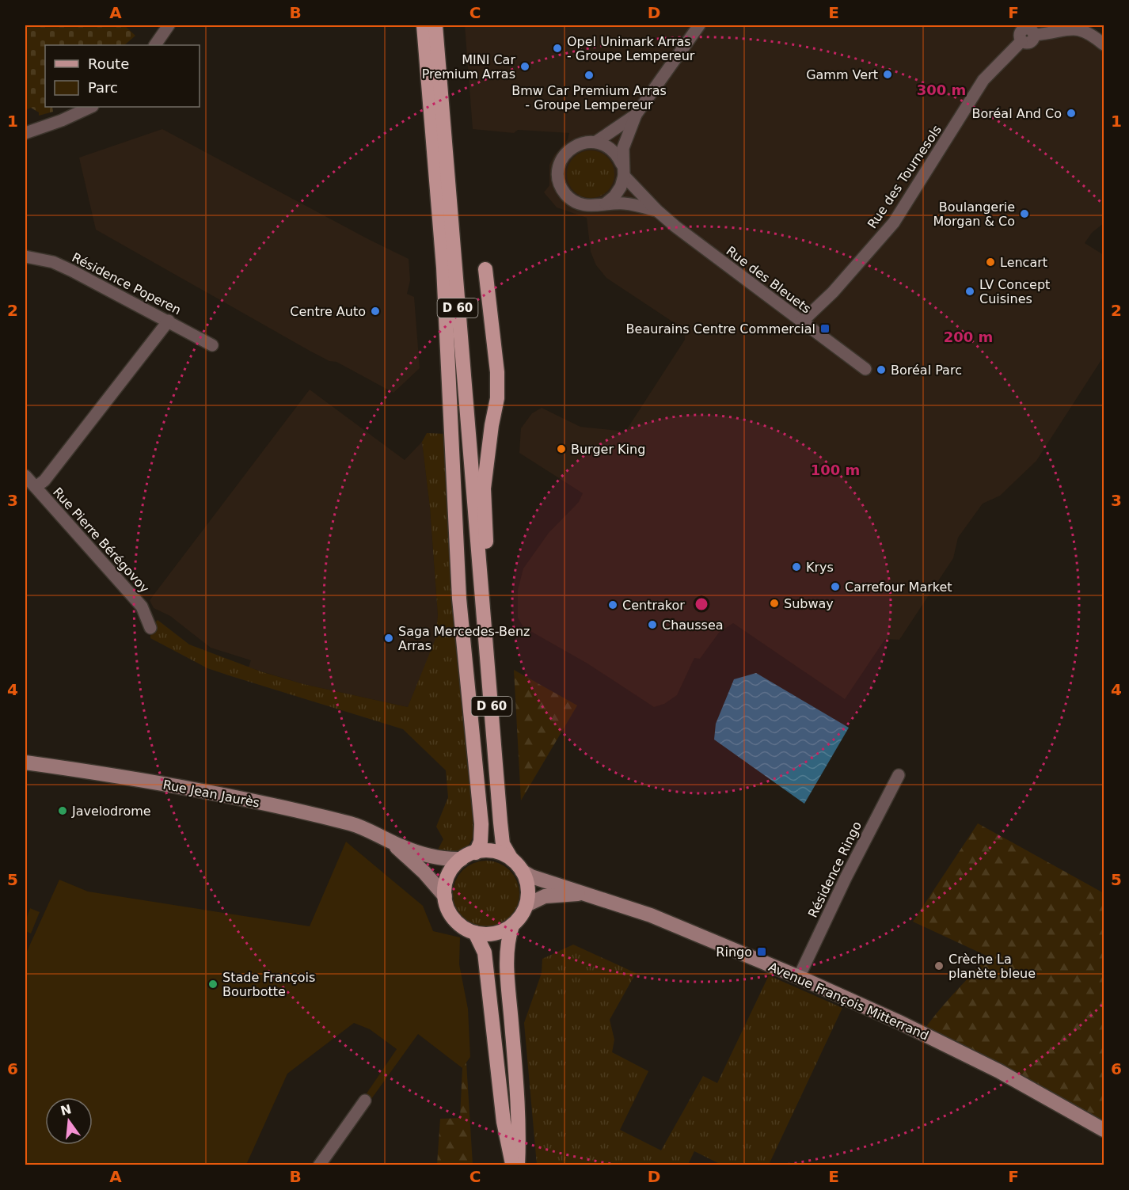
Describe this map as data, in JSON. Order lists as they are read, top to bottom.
{
  "streets": {
    "main road": ["D 60", "Rue Jean Jaurès", "Avenue François Mitterrand"],
    "street": [
      "Rue des Tournesols",
      "Rue des Bleuets",
      "Résidence Poperen",
      "Rue Pierre Bérégovoy",
      "Résidence Ringo"
    ]
  },
  "crossings": [
    ["Rue des Tournesols", "Rue des Bleuets"],
    ["D 60", "Rue Jean Jaurès"],
    ["D 60", "Avenue François Mitterrand"],
    ["Rue Jean Jaurès", "Avenue François Mitterrand"],
    ["Résidence Ringo", "Avenue François Mitterrand"]
  ],
  "places": {
    "other": [
      "Opel Unimark Arras - Groupe Lempereur",
      "MINI Car Premium Arras",
      "Gamm Vert",
      "Bmw Car Premium Arras - Groupe Lempereur",
      "Boréal And Co",
      "Boulangerie Morgan & Co",
      "Lencart",
      "LV Concept Cuisines",
      "Centre Auto",
      "Boréal Parc",
      "Burger King",
      "Krys",
      "Carrefour Market",
      "Subway",
      "Centrakor",
      "Chaussea",
      "Saga Mercedes-Benz Arras",
      "Javelodrome",
      "Crèche La planète bleue",
      "Stade François Bourbotte"
    ],
    "transit": ["Beaurains Centre Commercial", "Ringo"]
  },
  "legend": ["Route", "Parc"],
  "north": "top",
  "grid": {
    "columns": [
      "A",
      "B",
      "C",
      "D",
      "E",
      "F"
    ],
    "rows": [
      "1",
      "2",
      "3",
      "4",
      "5",
      "6"
    ]
  },
  "rings": ["300 m", "200 m", "100 m"]
}
